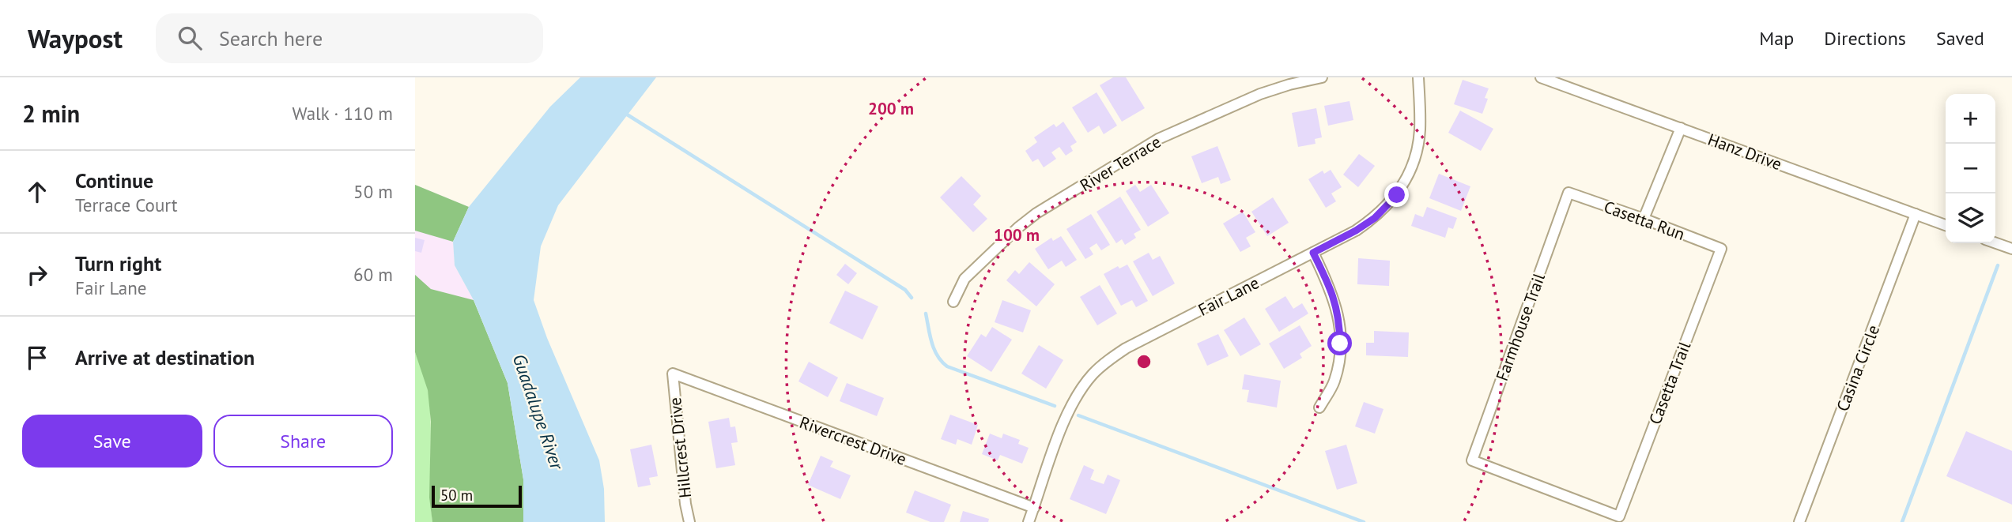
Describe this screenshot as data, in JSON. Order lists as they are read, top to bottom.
{
  "streets": {
    "street": [
      "Hanz Drive",
      "River Terrace",
      "Casetta Run",
      "Fair Lane",
      "Farmhouse Trail",
      "Casina Circle",
      "Casetta Trail",
      "Rivercrest Drive",
      "Hillcrest Drive"
    ]
  },
  "crossings": [
    ["Hanz Drive", "Casina Circle"],
    ["Casetta Run", "Farmhouse Trail"],
    ["Casetta Run", "Casetta Trail"],
    ["Fair Lane", "Rivercrest Drive"],
    ["Farmhouse Trail", "Casetta Trail"],
    ["Rivercrest Drive", "Hillcrest Drive"]
  ],
  "water": ["Guadalupe River"],
  "scale_bar": "50 m",
  "page": {
    "header": "Waypost",
    "search": "Search here",
    "nav": ["Map", "Directions", "Saved"],
    "heading": ["2 min", "Walk · 110 m"],
    "map_buttons": ["+", "−"],
    "list": [
      ["Continue", "Terrace Court", "50 m"],
      ["Turn right", "Fair Lane", "60 m"],
      "Arrive at destination"
    ],
    "buttons": ["Save", "Share"],
    "scale": "50 m"
  },
  "rings": ["200 m", "100 m"]
}
